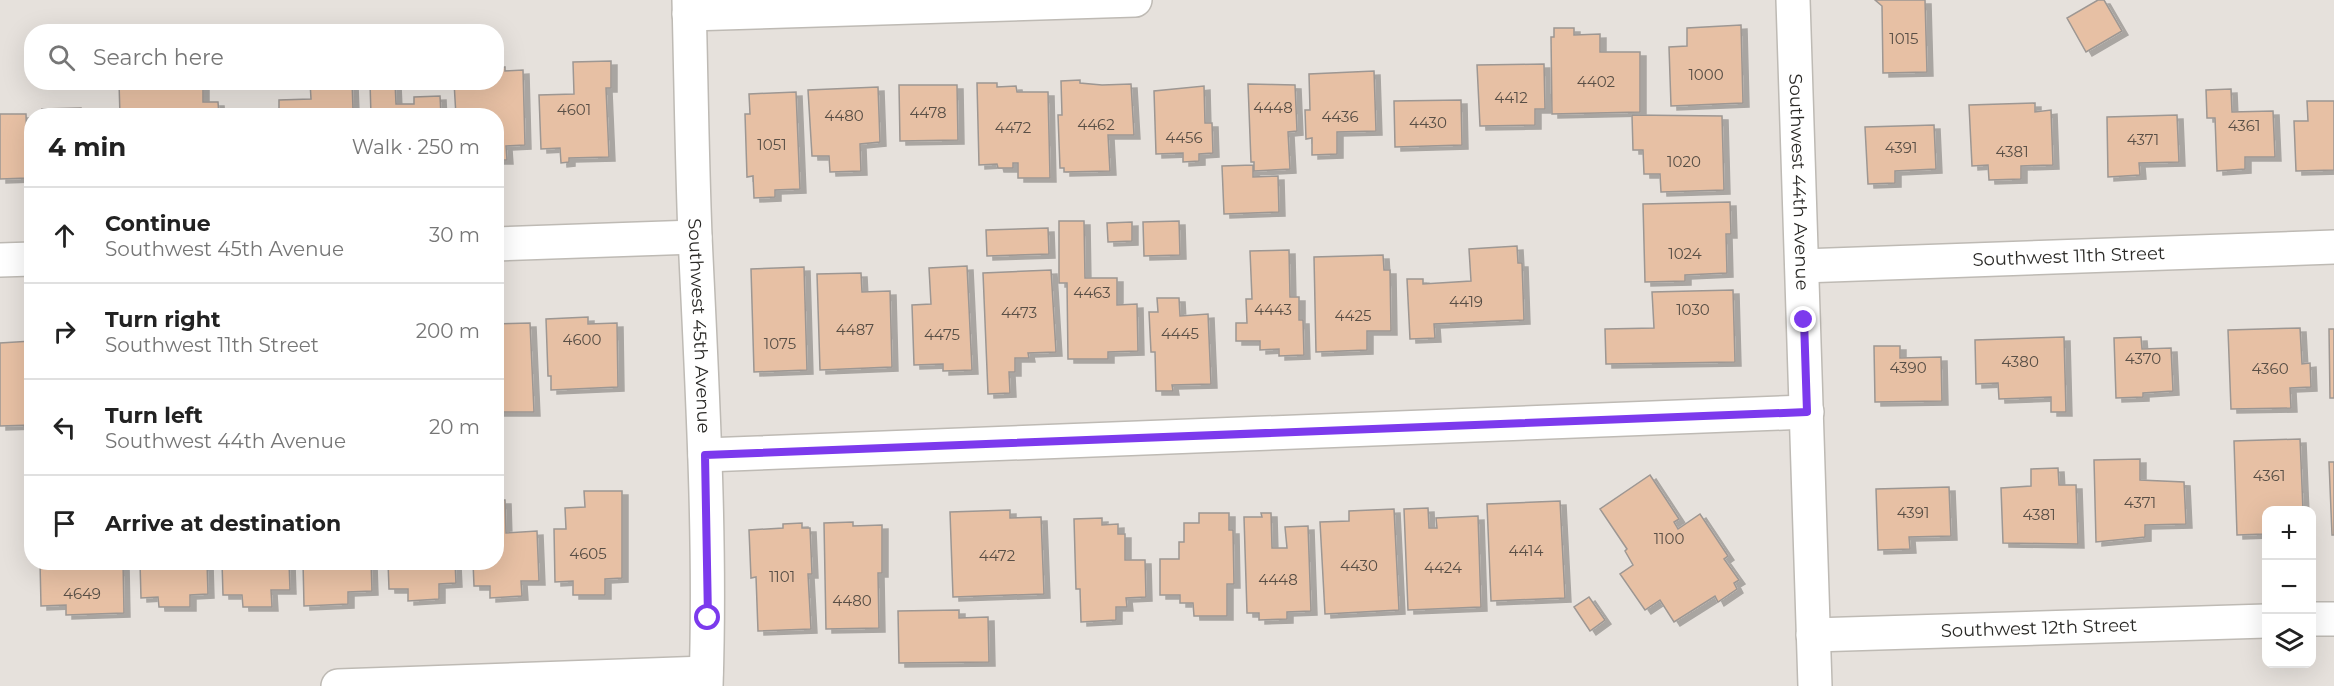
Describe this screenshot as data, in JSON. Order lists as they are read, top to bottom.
{
  "streets": {
    "street": [
      "Southwest 44th Avenue",
      "Southwest 11th Street",
      "Southwest 45th Avenue",
      "Southwest 12th Street"
    ]
  },
  "crossings": [
    ["Southwest 44th Avenue", "Southwest 11th Street"],
    ["Southwest 44th Avenue", "Southwest 12th Street"]
  ],
  "house_numbers": [
    "1015",
    "1000",
    "4402",
    "4412",
    "4448",
    "4601",
    "4478",
    "4480",
    "4436",
    "4430",
    "4462",
    "4361",
    "4472",
    "4456",
    "4371",
    "1051",
    "4391",
    "4381",
    "1020",
    "1024",
    "4463",
    "4419",
    "4443",
    "1030",
    "4473",
    "4425",
    "4487",
    "4445",
    "4475",
    "4600",
    "1075",
    "4370",
    "4380",
    "4390",
    "4360",
    "4361",
    "4371",
    "4391",
    "4381",
    "1100",
    "4414",
    "4605",
    "4472",
    "4430",
    "4424",
    "1101",
    "4448",
    "4649",
    "4480"
  ],
  "page": {
    "search": "Search here",
    "heading": ["4 min", "Walk · 250 m"],
    "list": [
      ["Continue", "Southwest 45th Avenue", "30 m"],
      ["Turn right", "Southwest 11th Street", "200 m"],
      ["Turn left", "Southwest 44th Avenue", "20 m"],
      "Arrive at destination"
    ],
    "map_buttons": ["+", "−"]
  }
}
